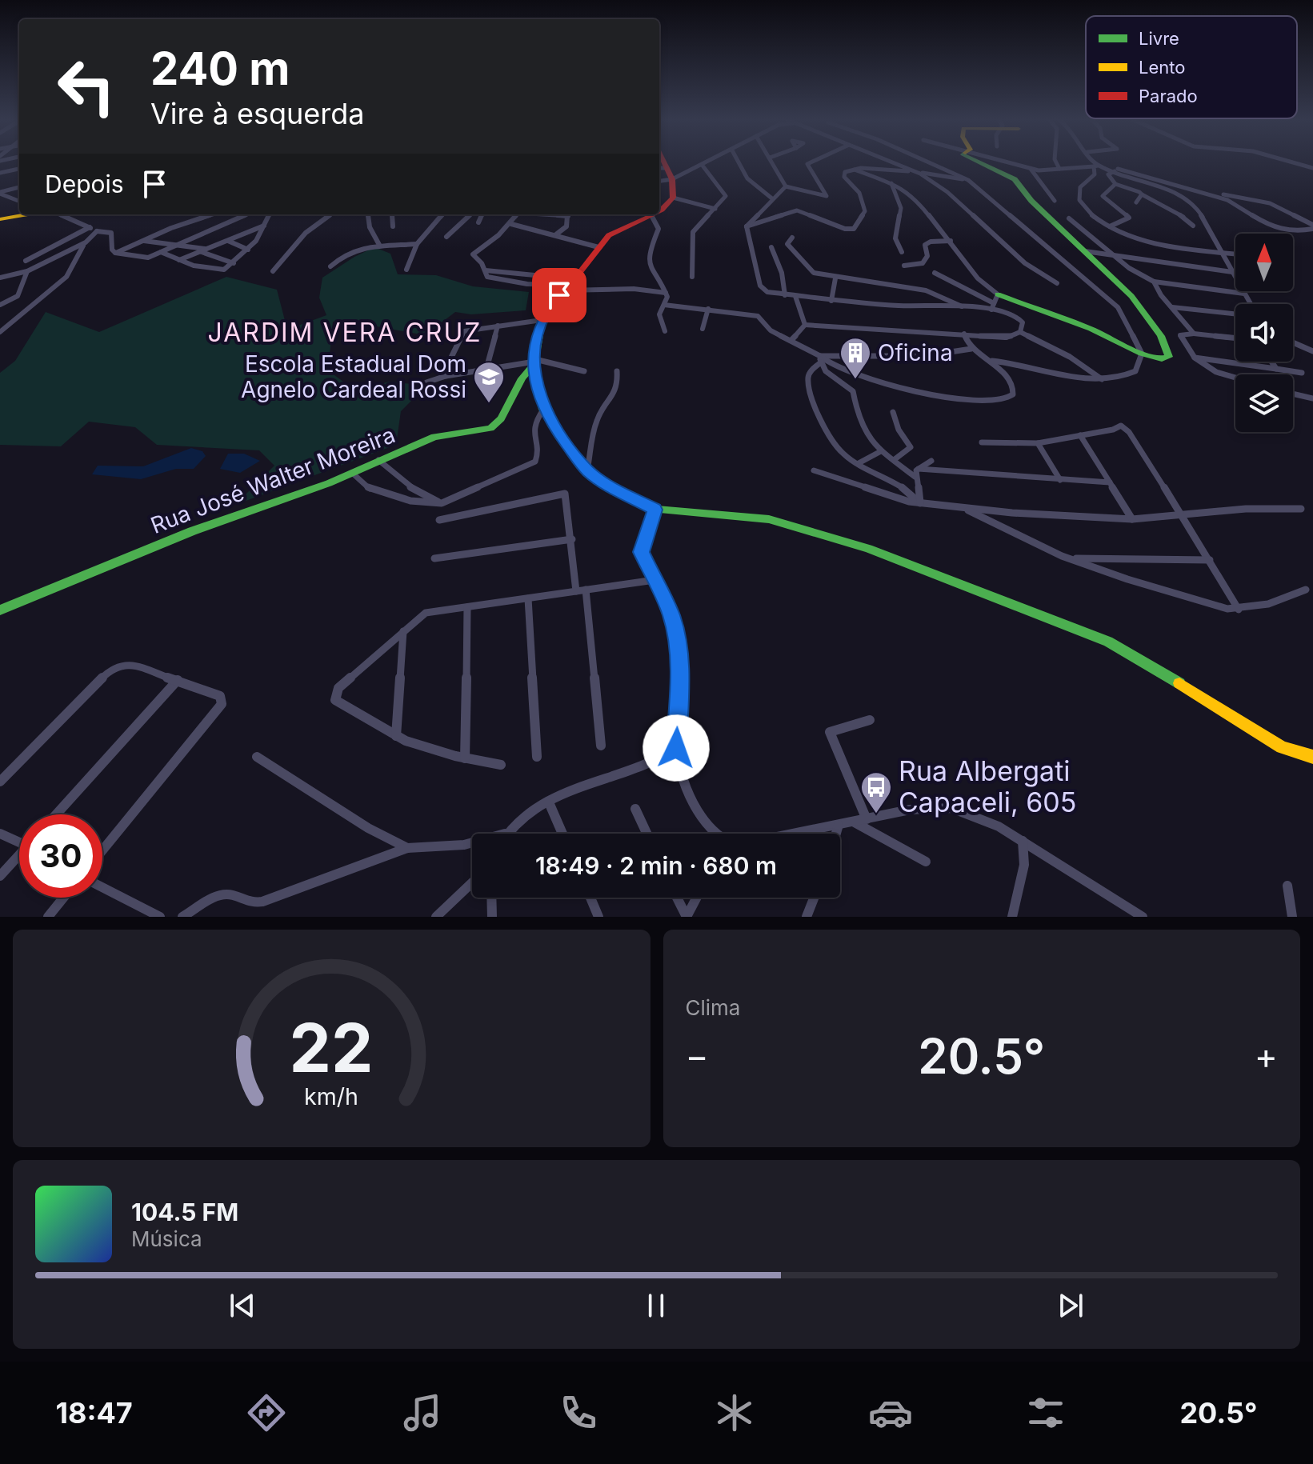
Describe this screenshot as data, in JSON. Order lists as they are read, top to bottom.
{
  "streets": {
    "street": ["Rua José Walter Moreira"]
  },
  "districts": ["JARDIM VERA CRUZ"],
  "places": {
    "building": ["Oficina"],
    "school or university": ["Escola Estadual Dom Agnelo Cardeal Rossi"],
    "bus stop": ["Rua Albergati Capaceli, 605"]
  },
  "legend": ["Livre", "Lento", "Parado"],
  "north": "top",
  "page": {
    "turn": ["240 m", "Vire à esquerda"],
    "then": "Depois",
    "limit": "30",
    "trip": "18:49 · 2 min · 680 m",
    "tile": "Clima",
    "heat": ["−", "20.5°", "+"],
    "song": ["104.5 FM", "Música"],
    "tabs": ["18:47", "20.5°"],
    "gauge": ["22", "km/h"]
  }
}
